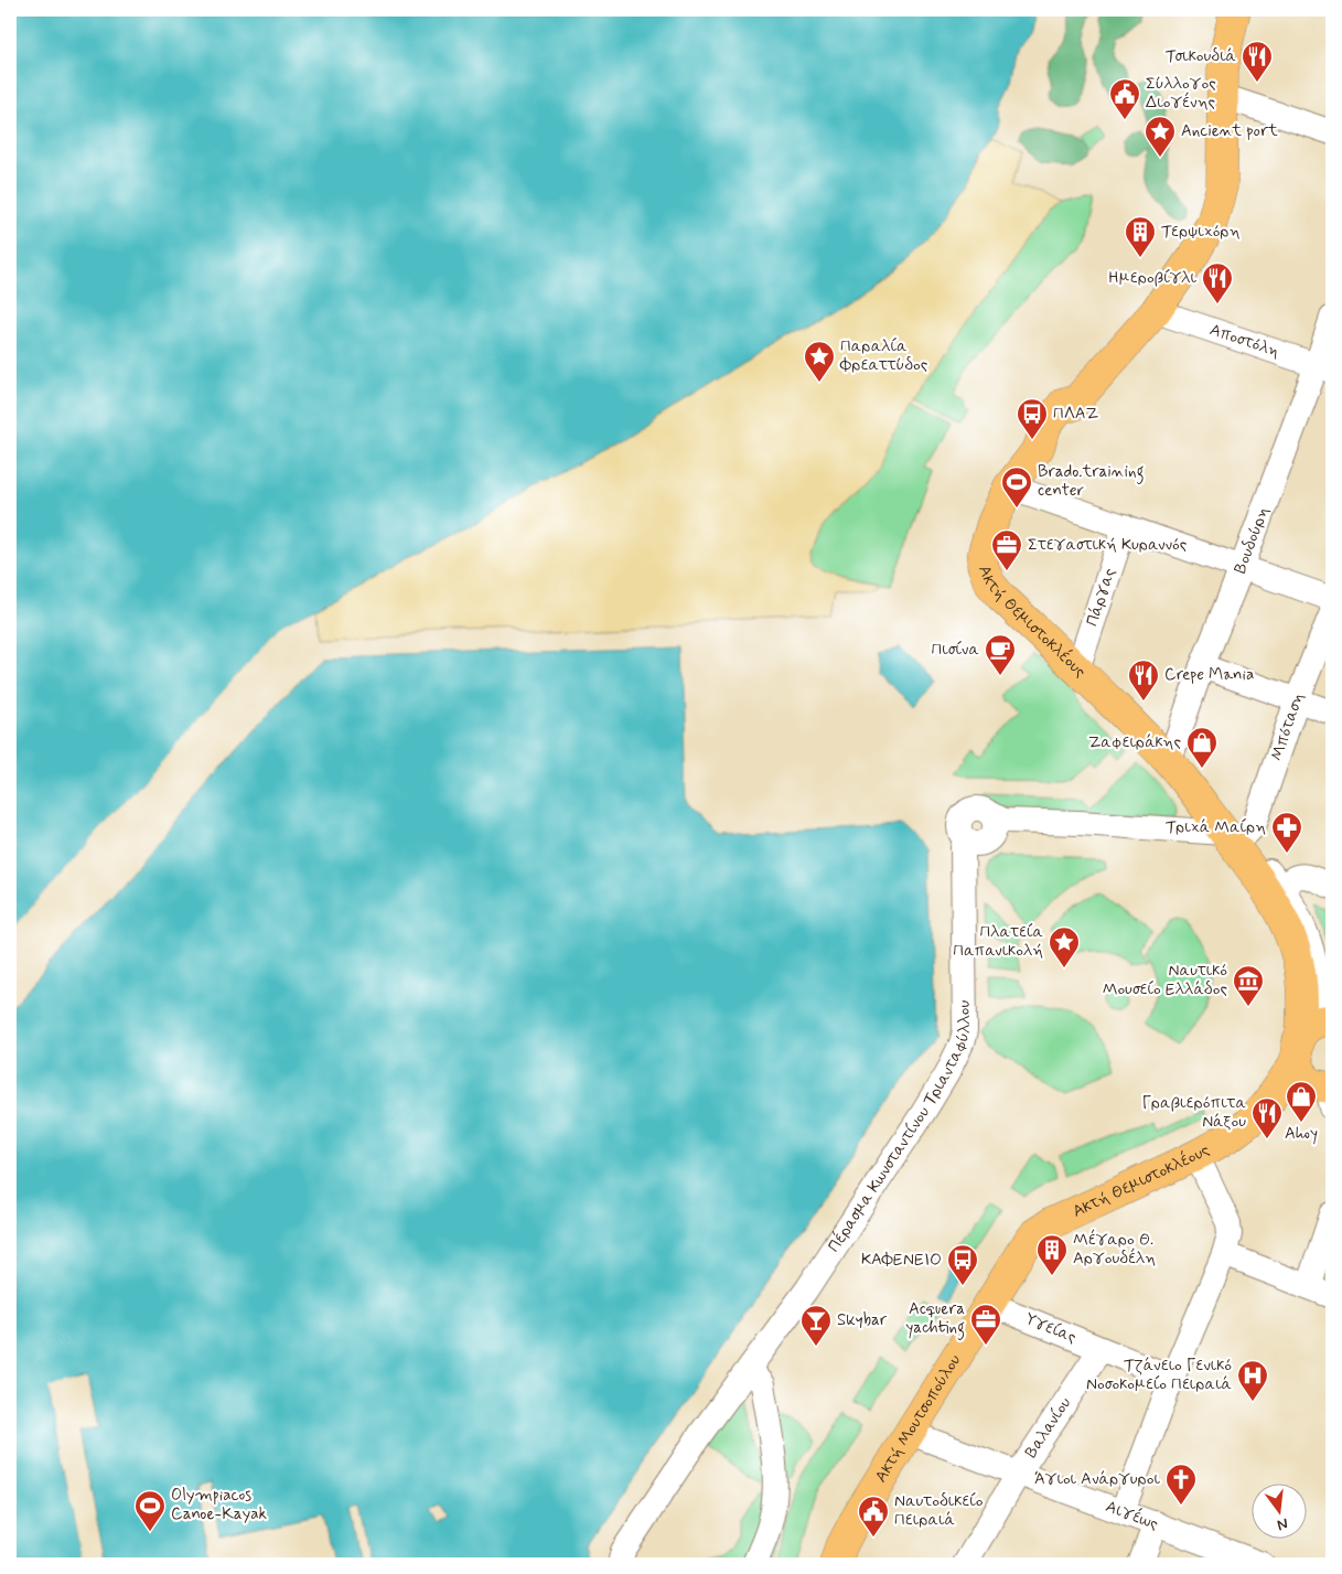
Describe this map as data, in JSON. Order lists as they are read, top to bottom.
{
  "streets": {
    "main road": ["Ακτή Θεμιστοκλέους", "Ακτή Μουτσοπούλου"],
    "street": [
      "Αποστόλη",
      "Βουδούρη",
      "Πάργας",
      "Μπόταση",
      "Πέρασμα Κωνσταντίνου Τριανταφύλλου",
      "Υγείας",
      "Βαλανίου",
      "Αιγέως"
    ]
  },
  "crossings": [
    ["Αποστόλη", "Βουδούρη"],
    ["Αποστόλη", "Ακτή Θεμιστοκλέους"],
    ["Βουδούρη", "Ακτή Θεμιστοκλέους"],
    ["Πάργας", "Ακτή Θεμιστοκλέους"],
    ["Ακτή Θεμιστοκλέους", "Μπόταση"],
    ["Ακτή Θεμιστοκλέους", "Υγείας"],
    ["Ακτή Θεμιστοκλέους", "Ακτή Μουτσοπούλου"],
    ["Υγείας", "Ακτή Μουτσοπούλου"],
    ["Υγείας", "Βαλανίου"],
    ["Ακτή Μουτσοπούλου", "Αιγέως"],
    ["Βαλανίου", "Αιγέως"]
  ],
  "places": {
    "restaurant": [
      "Τσικουδιά",
      "Ημεροβίγλι",
      "Crepe Mania",
      "Γραβιερόπιτα Νάξου"
    ],
    "public building": ["Σύλλογος Διογένης", "Ναυτοδικείο Πειραιά"],
    "place": ["Ancient port", "Παραλία Φρεαττύδος", "Πλατεία Παπανικολή"],
    "building": ["Τερψιχόρη", "Μέγαρο Θ. Αργουδέλη"],
    "bus stop": ["ΠΛΑΖ", "ΚΑΦΕΝΕΙΟ"],
    "sports": ["Brado.training center", "Olympiacos Canoe-Kayak"],
    "office": ["Στεγαστική Κυραννός", "Acquera yachting"],
    "cafe": ["Πισίνα"],
    "shop": ["Ζαφειράκης", "Ahoy"],
    "pharmacy": ["Τριχά Μαίρη"],
    "museum": ["Ναυτικό Μουσείο Ελλάδος"],
    "bar": ["Skybar"],
    "hospital": ["Τζάνειο Γενικό Νοσοκομείο Πειραιά"],
    "church": ["Άγιοι Ανάργυροι"]
  },
  "north": "bottom"
}
